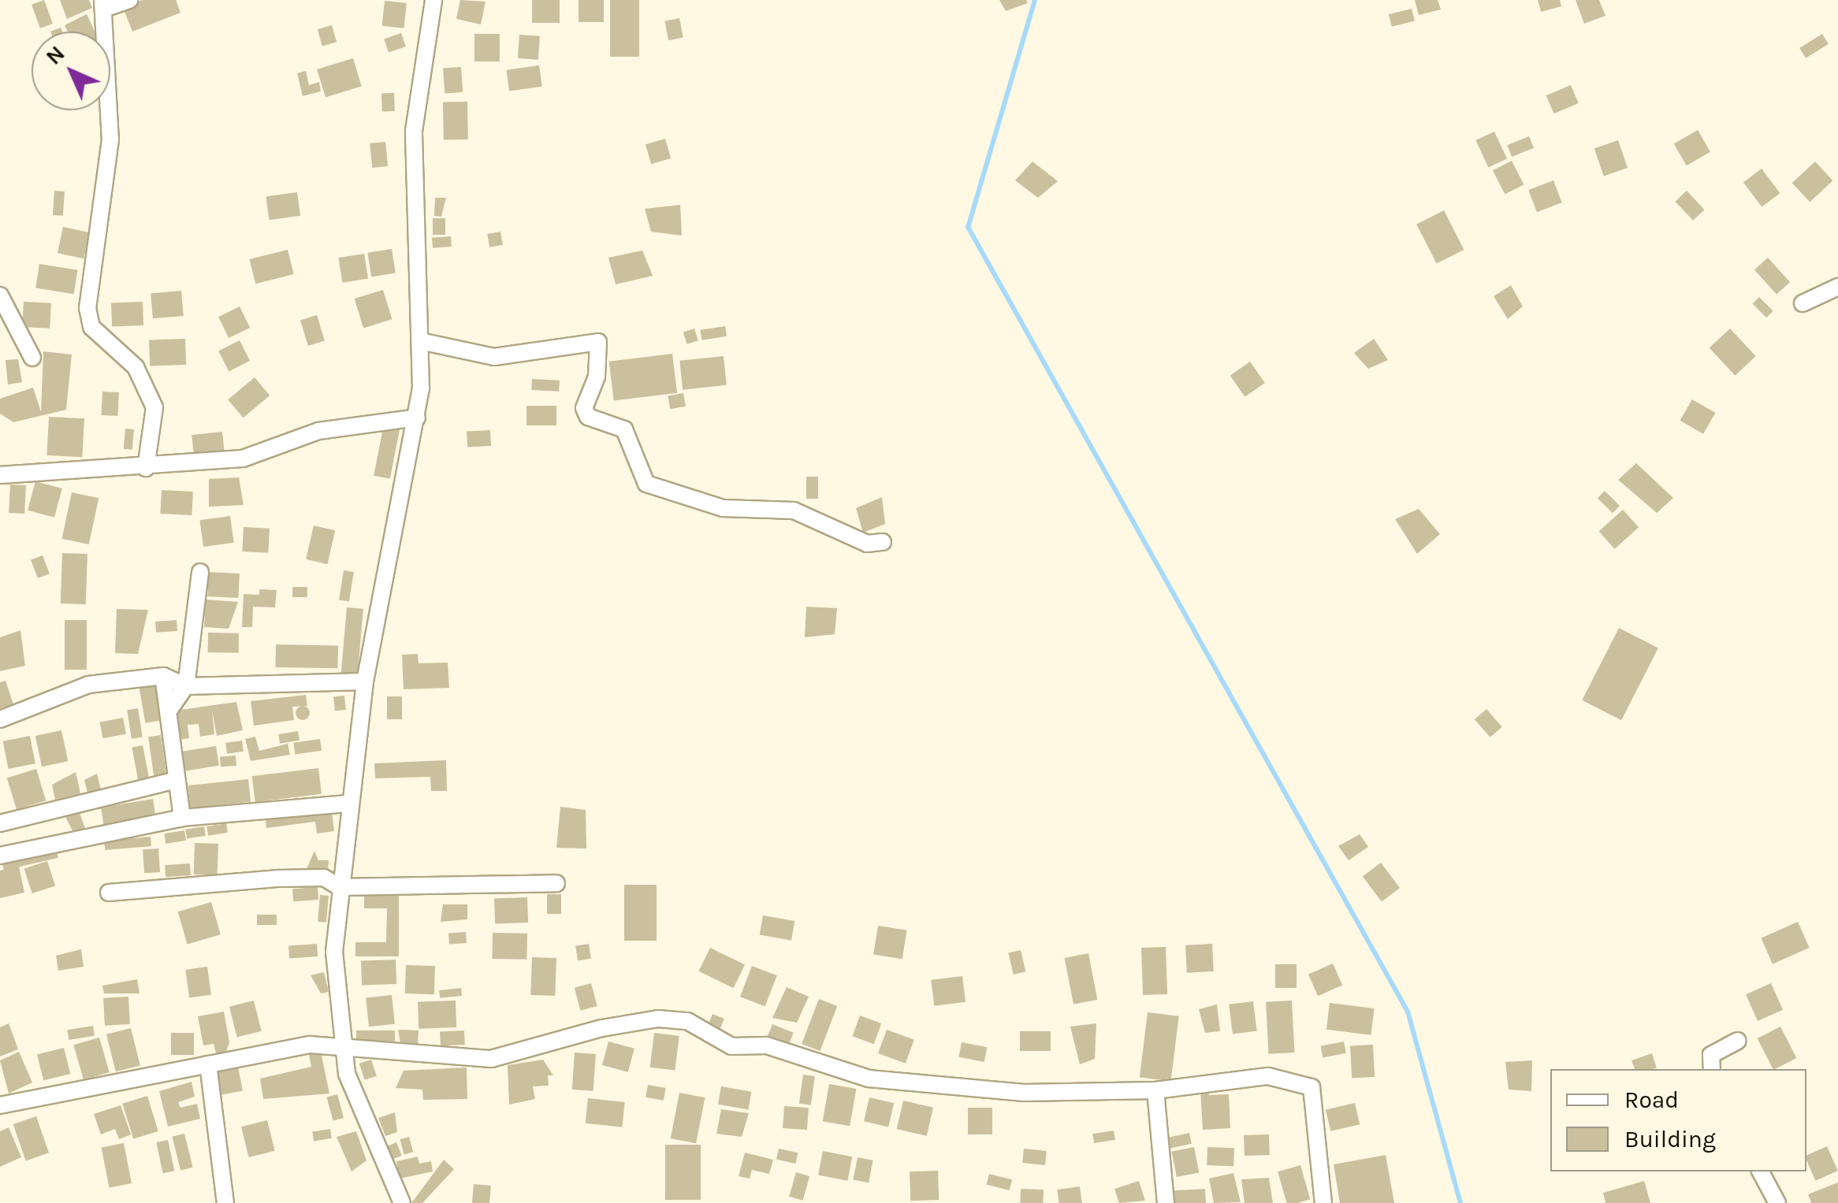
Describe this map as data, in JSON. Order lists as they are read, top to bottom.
{
  "legend": ["Road", "Building"],
  "north": "top left"
}
